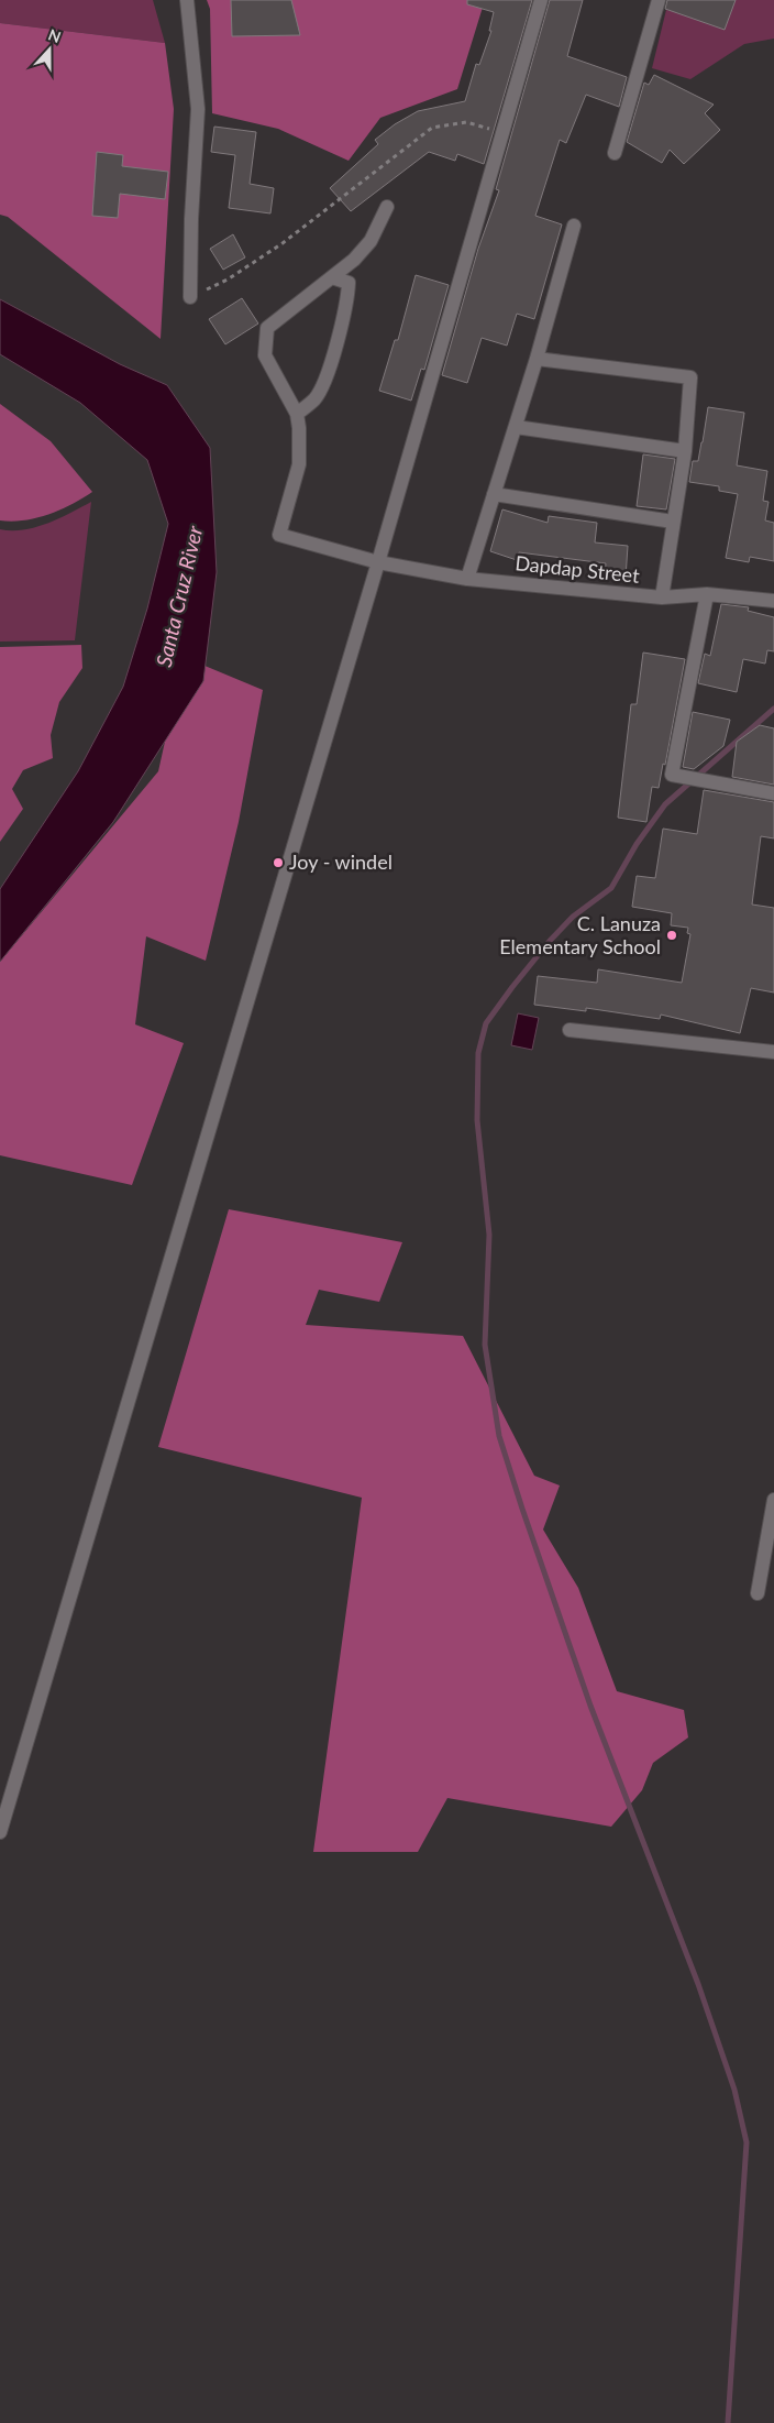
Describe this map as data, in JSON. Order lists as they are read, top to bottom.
{
  "streets": {
    "street": ["Dapdap Street"]
  },
  "water": ["Santa Cruz River"],
  "places": ["Joy - windel", "C. Lanuza Elementary School"],
  "north": "top"
}
